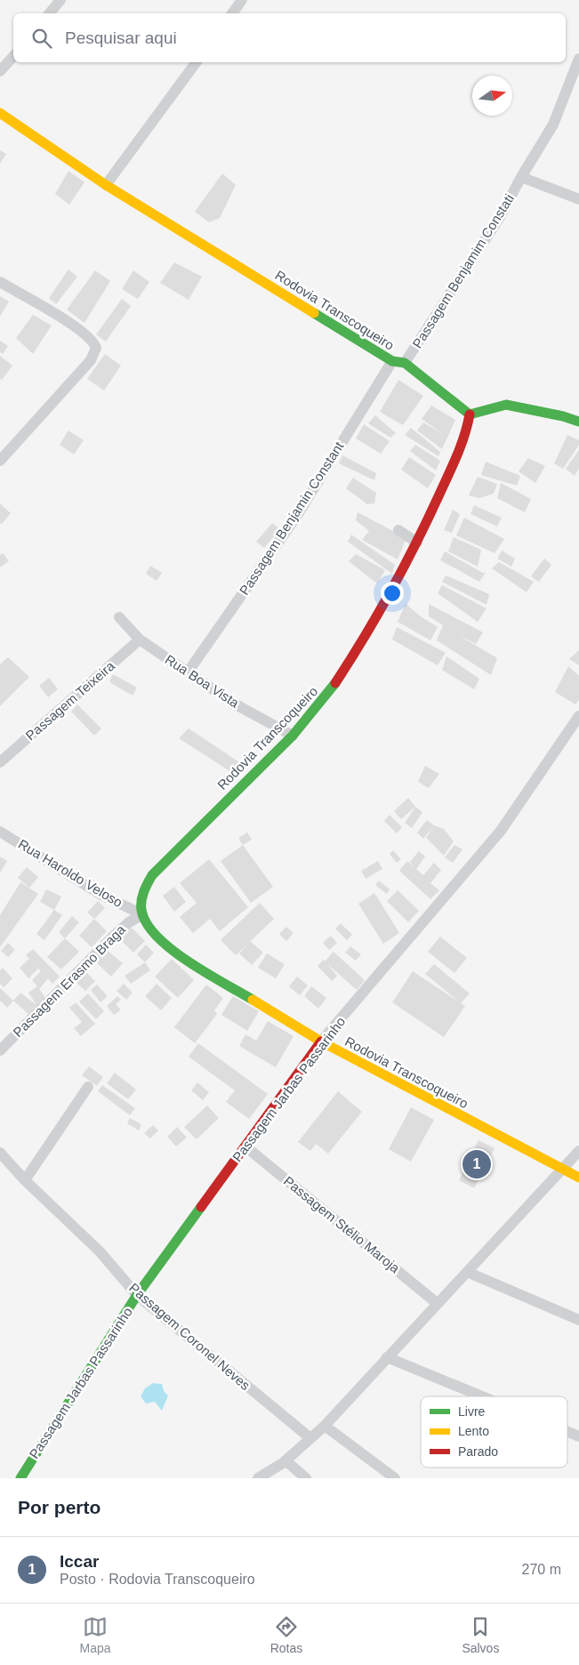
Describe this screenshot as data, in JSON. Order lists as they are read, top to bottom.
{
  "streets": {
    "main road": ["Rodovia Transcoqueiro", "Passagem Jarbas Passarinho"],
    "street": [
      "Passagem Benjamim Constati",
      "Passagem Benjamin Constant",
      "Rua Boa Vista",
      "Passagem Teixeira",
      "Rua Haroldo Veloso",
      "Passagem Erasmo Braga",
      "Passagem Stélio Maroja",
      "Passagem Coronel Neves"
    ]
  },
  "crossings": [
    ["Passagem Benjamim Constati", "Rodovia Transcoqueiro"],
    ["Rodovia Transcoqueiro", "Passagem Benjamin Constant"],
    ["Rodovia Transcoqueiro", "Rua Boa Vista"],
    ["Rodovia Transcoqueiro", "Rua Haroldo Veloso"],
    ["Rodovia Transcoqueiro", "Passagem Erasmo Braga"],
    ["Rodovia Transcoqueiro", "Passagem Jarbas Passarinho"],
    ["Passagem Benjamin Constant", "Rua Boa Vista"],
    ["Rua Boa Vista", "Passagem Teixeira"],
    ["Rua Haroldo Veloso", "Passagem Erasmo Braga"],
    ["Passagem Jarbas Passarinho", "Passagem Stélio Maroja"],
    ["Passagem Jarbas Passarinho", "Passagem Coronel Neves"]
  ],
  "legend": ["Livre", "Lento", "Parado"],
  "north": "right",
  "page": {
    "search": "Pesquisar aqui",
    "pins": "1",
    "heading": "Por perto",
    "list": [
      {
        "mark": "1",
        "name": "Iccar",
        "note": "Posto · Rodovia Transcoqueiro",
        "value": "270 m"
      }
    ],
    "nav": ["Mapa", "Rotas", "Salvos"]
  }
}
